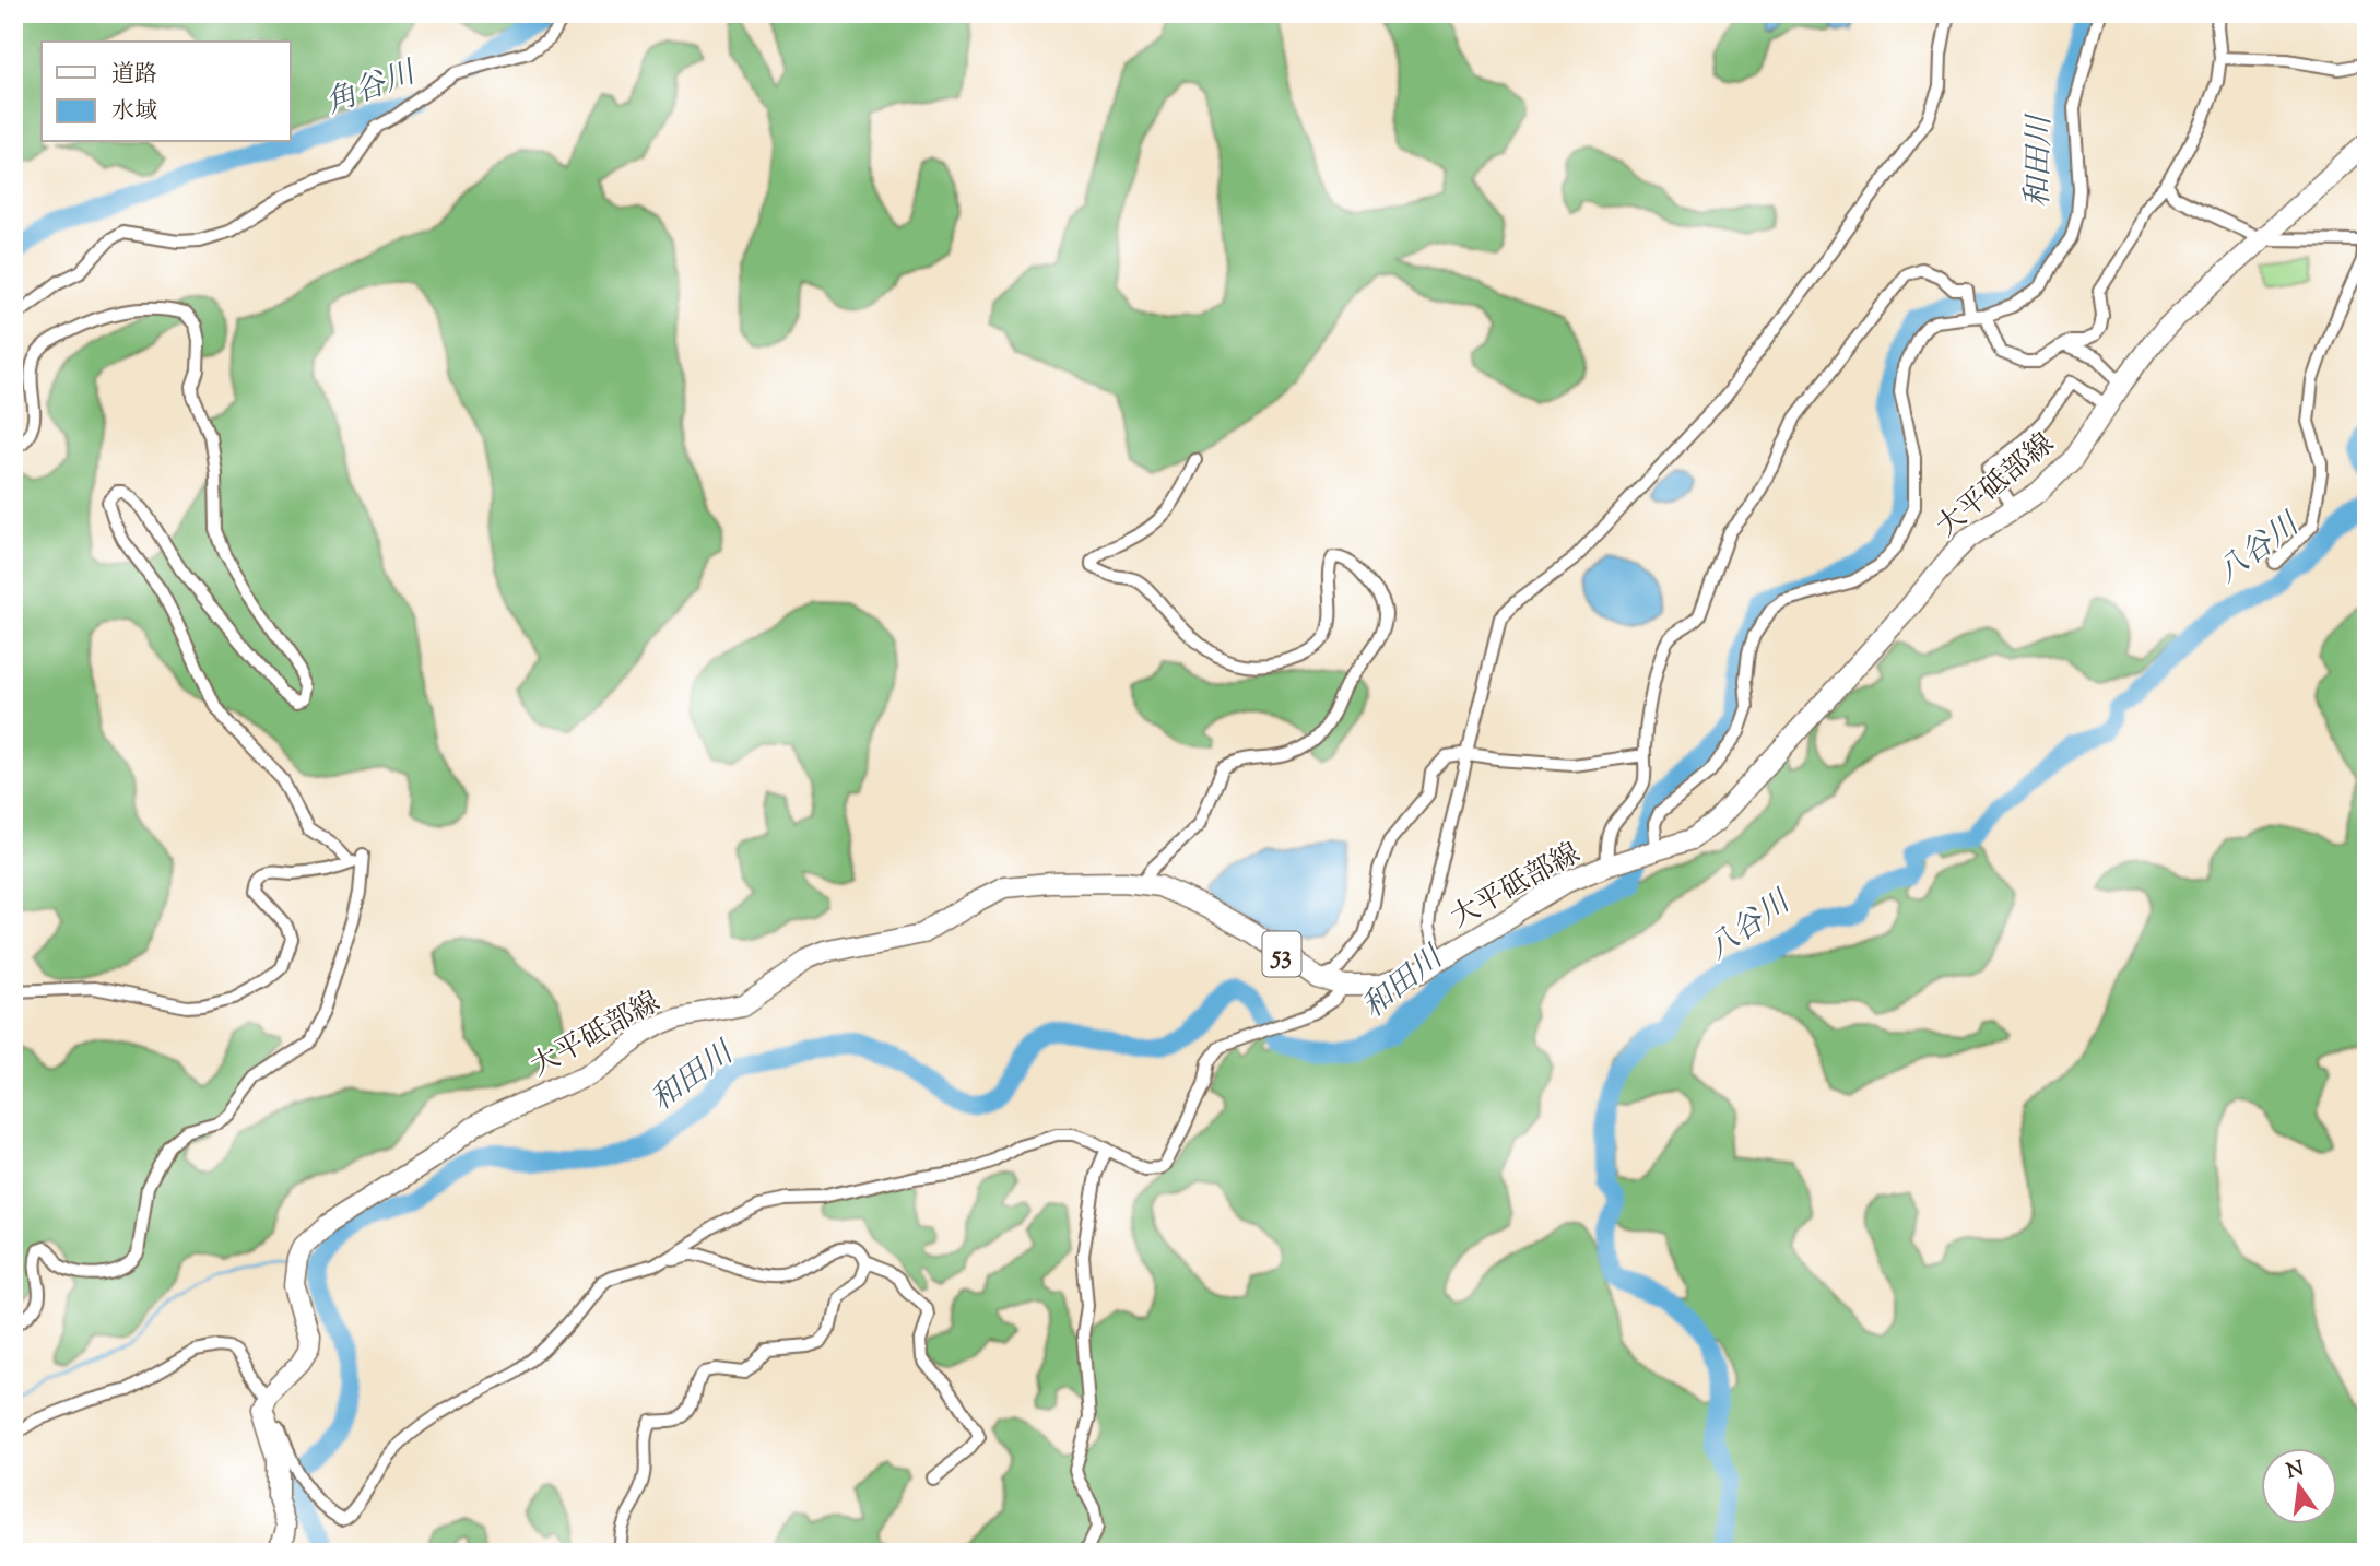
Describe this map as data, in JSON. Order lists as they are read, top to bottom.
{
  "streets": {
    "main road": ["大平砥部線", "53"]
  },
  "water": ["角谷川", "和田川", "八谷川"],
  "legend": ["道路", "水域"],
  "north": "top"
}
